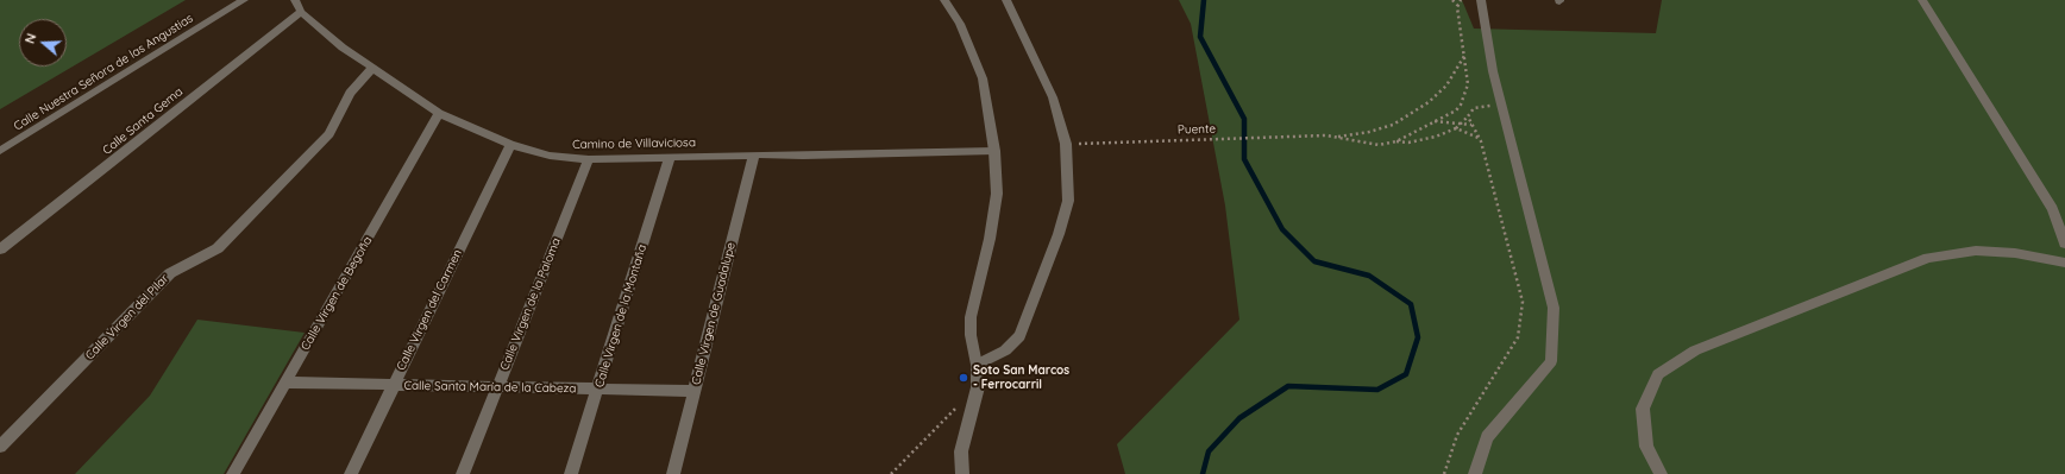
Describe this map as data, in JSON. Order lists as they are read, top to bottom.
{
  "streets": {
    "street": [
      "Calle Nuestra Señora de las Angustias",
      "Calle Santa Gema",
      "Camino de Villaviciosa",
      "Calle Virgen de Begoña",
      "Calle Virgen de la Paloma",
      "Calle Virgen del Carmen",
      "Calle Virgen de Guadalupe",
      "Calle Virgen de la Montaña",
      "Calle Virgen del Pilar",
      "Calle Santa María de la Cabeza"
    ],
    "path": ["Puente"]
  },
  "crossings": [
    ["Calle Santa Gema", "Camino de Villaviciosa"],
    ["Camino de Villaviciosa", "Calle Virgen de Begoña"],
    ["Camino de Villaviciosa", "Calle Virgen de la Paloma"],
    ["Camino de Villaviciosa", "Calle Virgen del Carmen"],
    ["Camino de Villaviciosa", "Calle Virgen de Guadalupe"],
    ["Camino de Villaviciosa", "Calle Virgen de la Montaña"],
    ["Camino de Villaviciosa", "Calle Virgen del Pilar"],
    ["Calle Virgen de Begoña", "Calle Santa María de la Cabeza"],
    ["Calle Virgen de la Paloma", "Calle Santa María de la Cabeza"],
    ["Calle Virgen del Carmen", "Calle Santa María de la Cabeza"],
    ["Calle Virgen de Guadalupe", "Calle Santa María de la Cabeza"],
    ["Calle Virgen de la Montaña", "Calle Santa María de la Cabeza"]
  ],
  "places": ["Soto San Marcos - Ferrocarril"],
  "north": "left"
}
